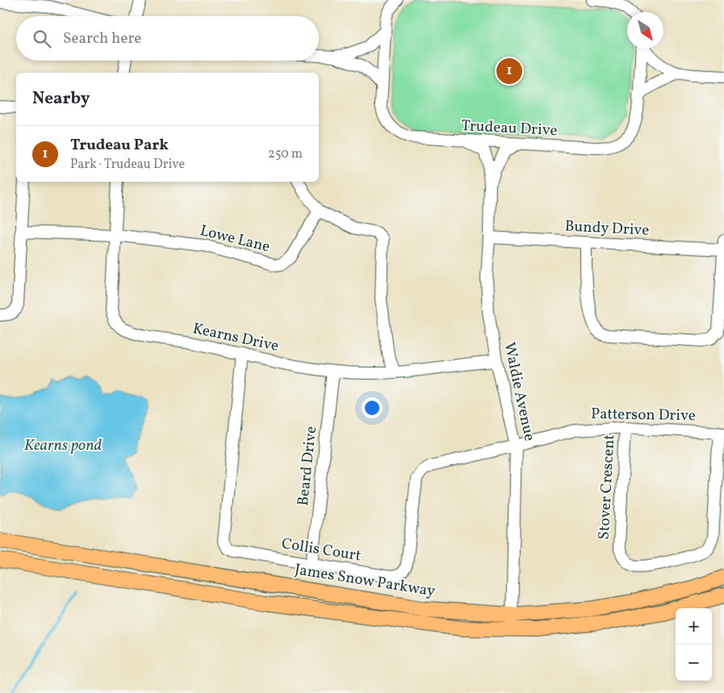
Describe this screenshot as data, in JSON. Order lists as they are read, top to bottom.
{
  "streets": {
    "main road": ["James Snow Parkway"],
    "street": [
      "Trudeau Drive",
      "Bundy Drive",
      "Lowe Lane",
      "Kearns Drive",
      "Waldie Avenue",
      "Patterson Drive",
      "Beard Drive",
      "Stover Crescent",
      "Collis Court"
    ]
  },
  "crossings": [
    ["Trudeau Drive", "Waldie Avenue"],
    ["Bundy Drive", "Waldie Avenue"],
    ["Lowe Lane", "Kearns Drive"],
    ["Kearns Drive", "Waldie Avenue"],
    ["Kearns Drive", "Beard Drive"],
    ["Kearns Drive", "Collis Court"],
    ["Waldie Avenue", "Patterson Drive"],
    ["Waldie Avenue", "Collis Court"],
    ["Waldie Avenue", "James Snow Parkway"],
    ["Patterson Drive", "Stover Crescent"],
    ["Patterson Drive", "Collis Court"],
    ["Beard Drive", "Collis Court"]
  ],
  "water": ["Kearns pond"],
  "north": "bottom right",
  "page": {
    "search": "Search here",
    "pins": "1",
    "heading": "Nearby",
    "list": [
      {
        "mark": "1",
        "name": "Trudeau Park",
        "note": "Park · Trudeau Drive",
        "value": "250 m"
      }
    ],
    "map_buttons": ["+", "−"]
  }
}
